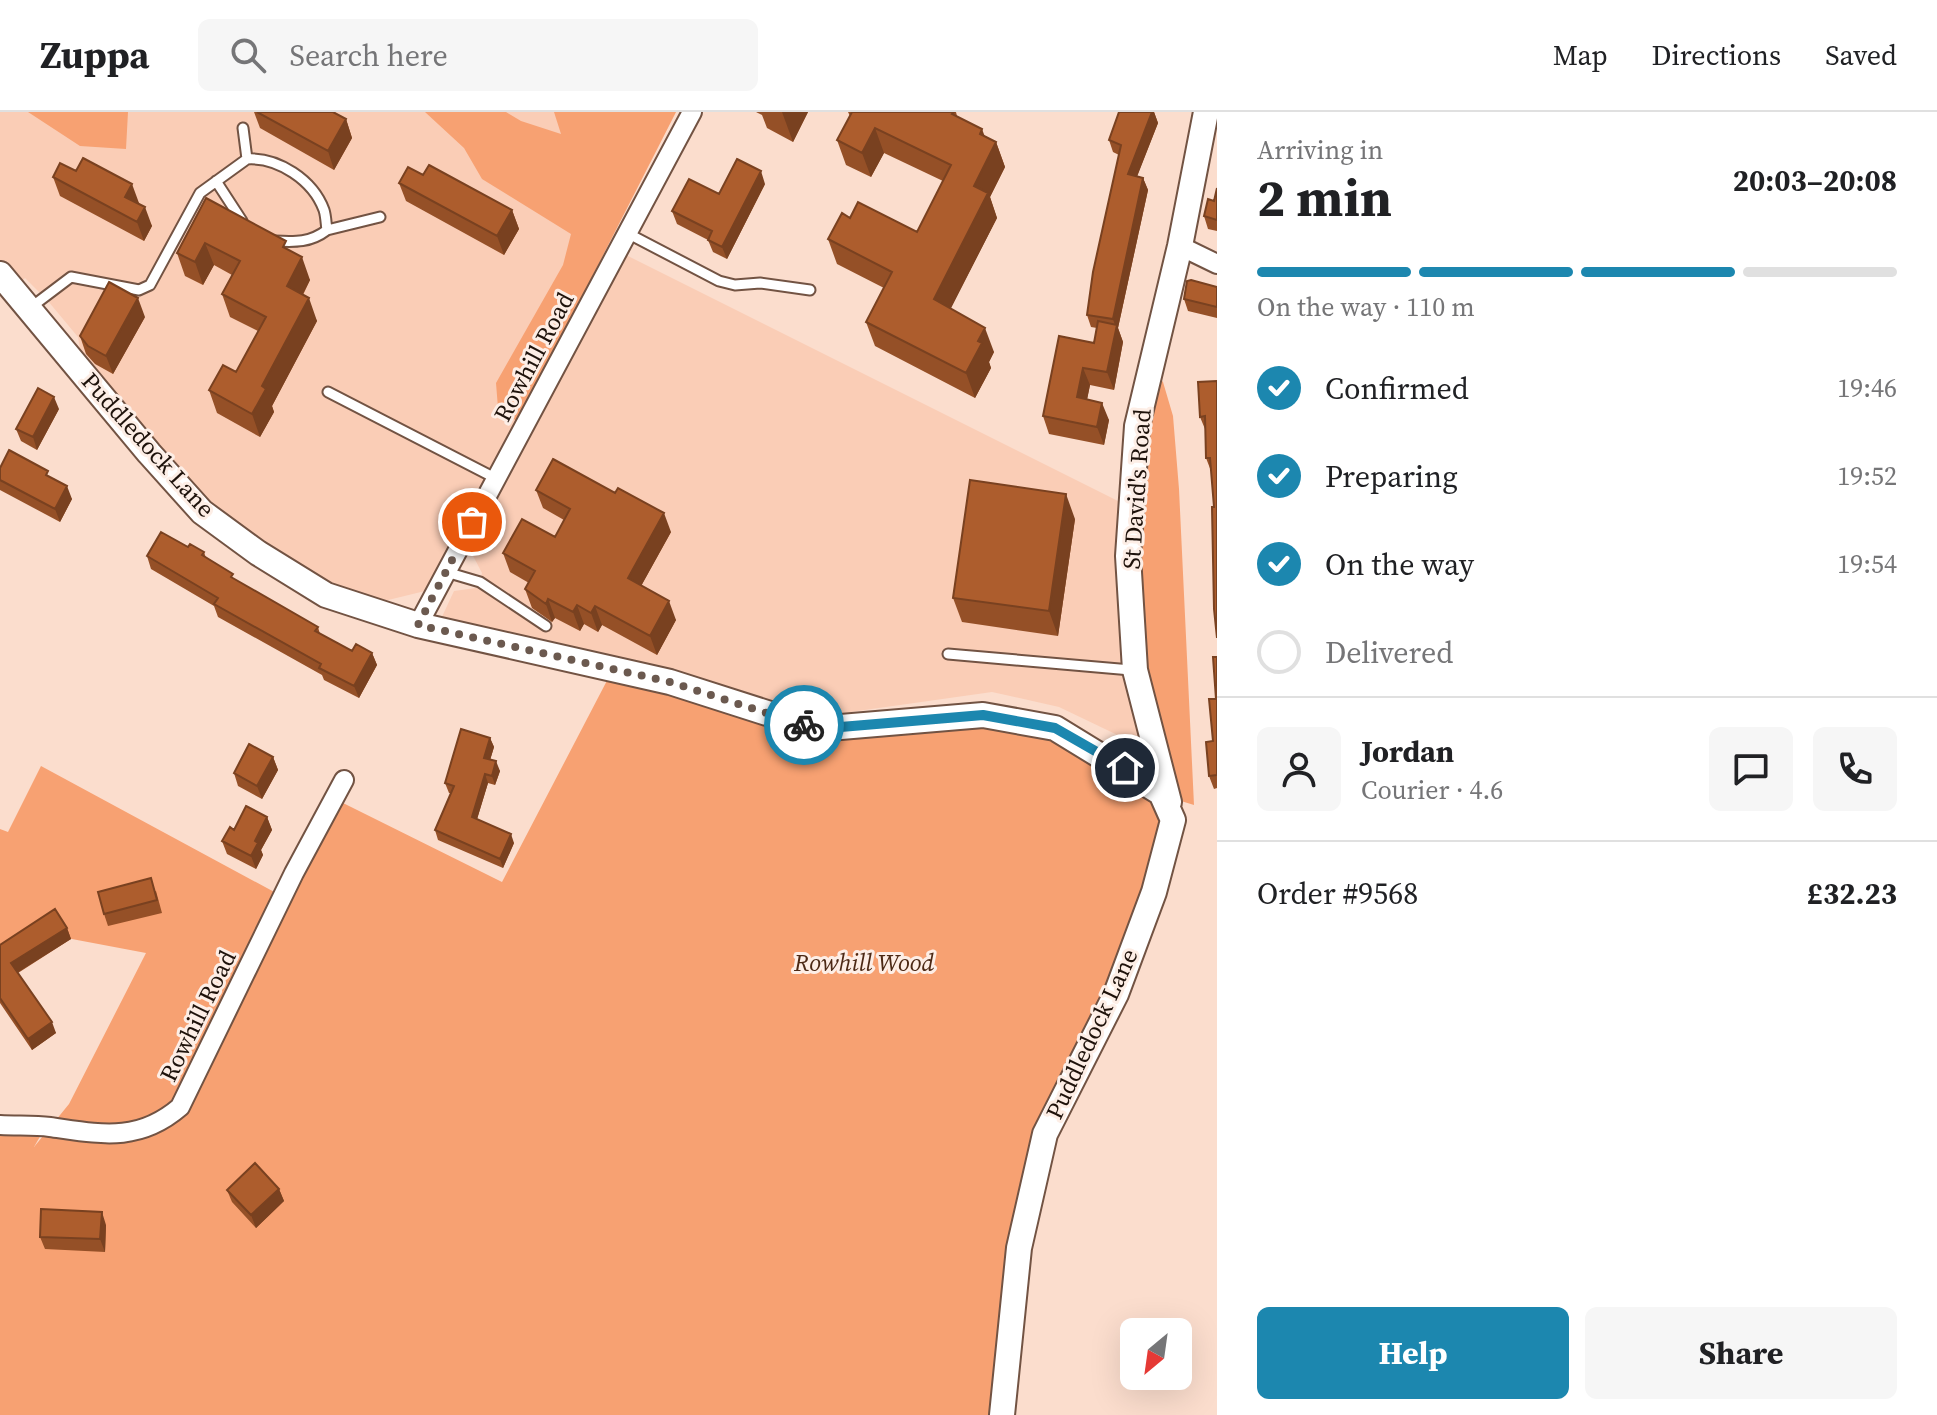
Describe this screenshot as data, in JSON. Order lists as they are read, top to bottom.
{
  "streets": {
    "street": ["Rowhill Road", "Puddledock Lane", "St David's Road"]
  },
  "crossings": [
    ["Rowhill Road", "Puddledock Lane"],
    ["Puddledock Lane", "St David's Road"]
  ],
  "parks": ["Rowhill Wood"],
  "north": "bottom left",
  "page": {
    "header": "Zuppa",
    "search": "Search here",
    "nav": ["Map", "Directions", "Saved"],
    "heading": ["2 min", "Arriving in", "20:03–20:08"],
    "panel": [
      "Jordan",
      "Courier · 4.6",
      "Order #9568",
      "£32.23"
    ],
    "bar": "On the way · 110 m",
    "list": [
      ["Confirmed", "19:46"],
      ["Preparing", "19:52"],
      ["On the way", "19:54"],
      "Delivered"
    ],
    "buttons": ["Help", "Share"]
  }
}
